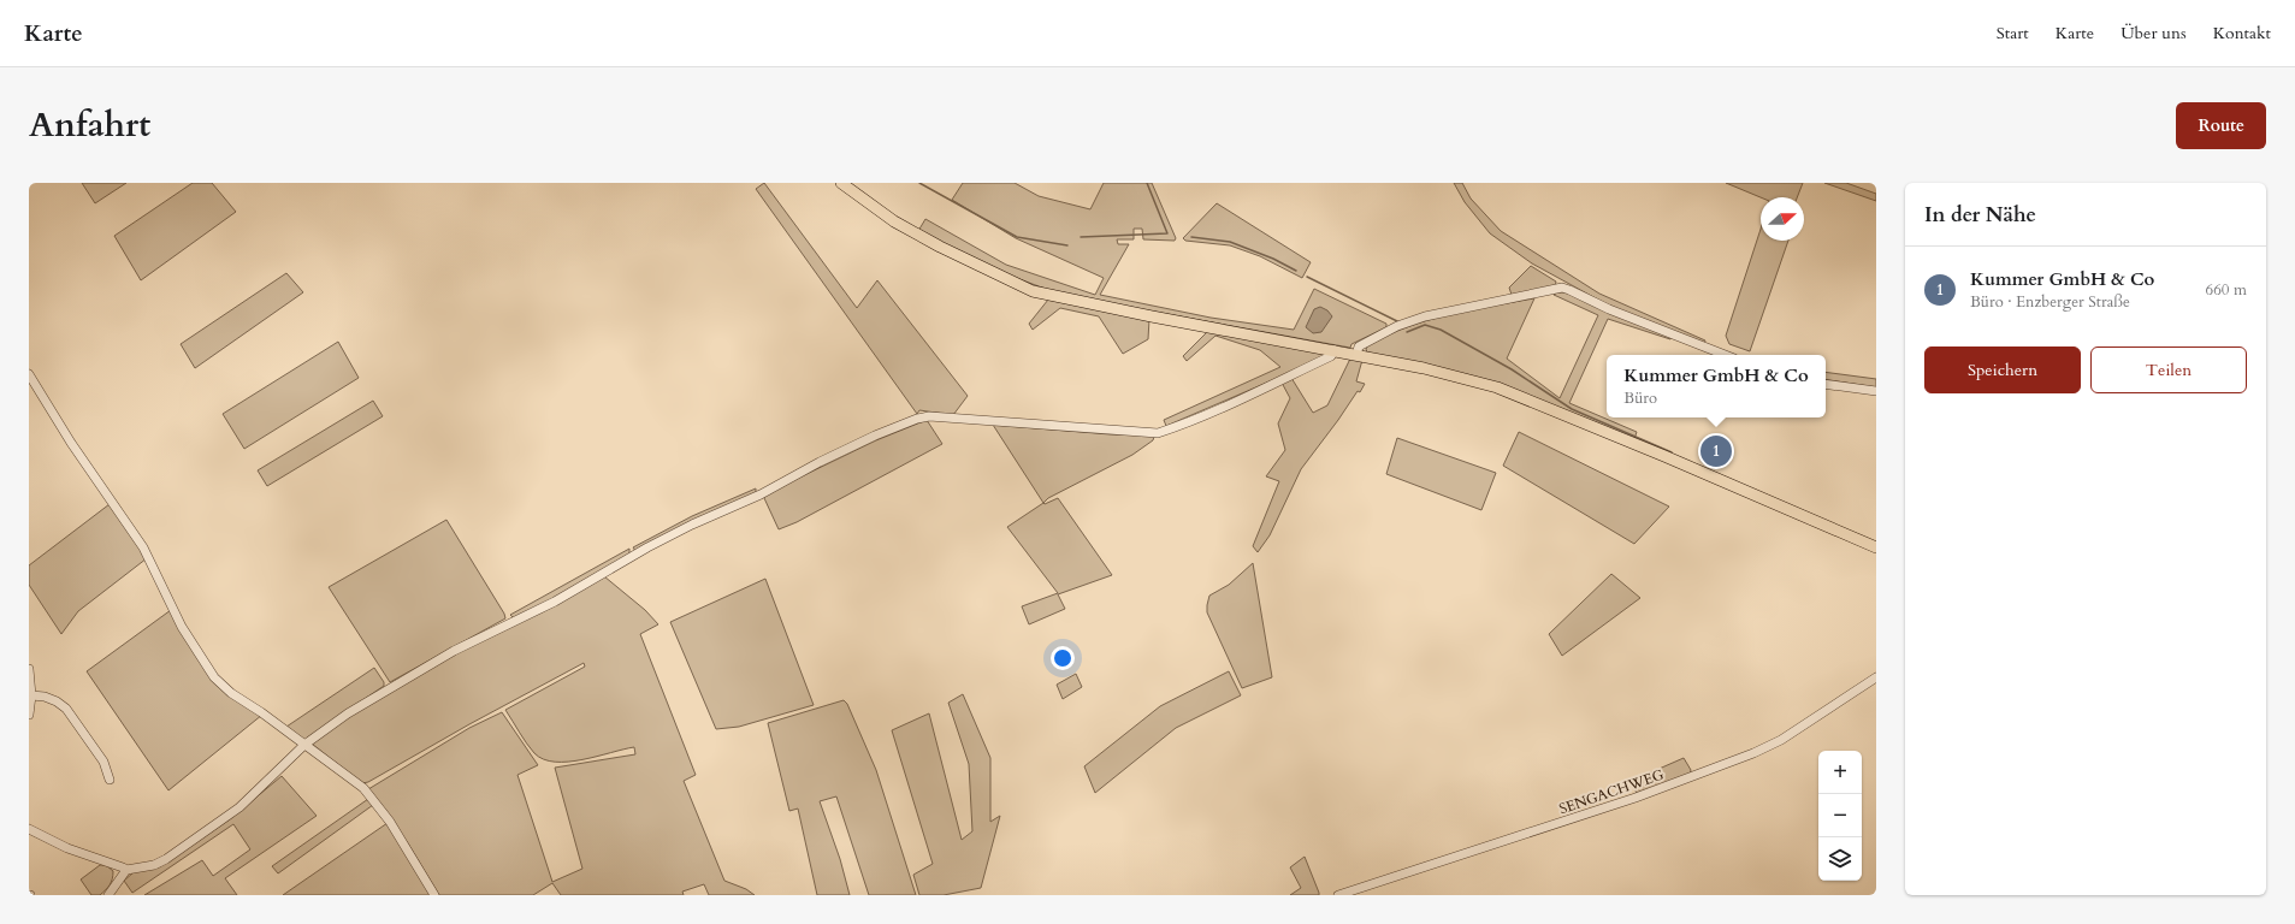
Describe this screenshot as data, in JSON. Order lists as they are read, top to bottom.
{
  "streets": {
    "street": ["SENGACHWEG"]
  },
  "north": "right",
  "page": {
    "header": "Karte",
    "nav": [
      "Start",
      "Karte",
      "Über uns",
      "Kontakt"
    ],
    "title": "Anfahrt",
    "buttons": [
      "Route",
      ["Speichern", "Teilen"]
    ],
    "heading": "In der Nähe",
    "list": [
      {
        "mark": "1",
        "name": "Kummer GmbH & Co",
        "note": "Büro · Enzberger Straße",
        "value": "660 m"
      }
    ],
    "popup": ["Kummer GmbH & Co", "Büro"],
    "pins": "1",
    "map_buttons": ["+", "−"]
  }
}
